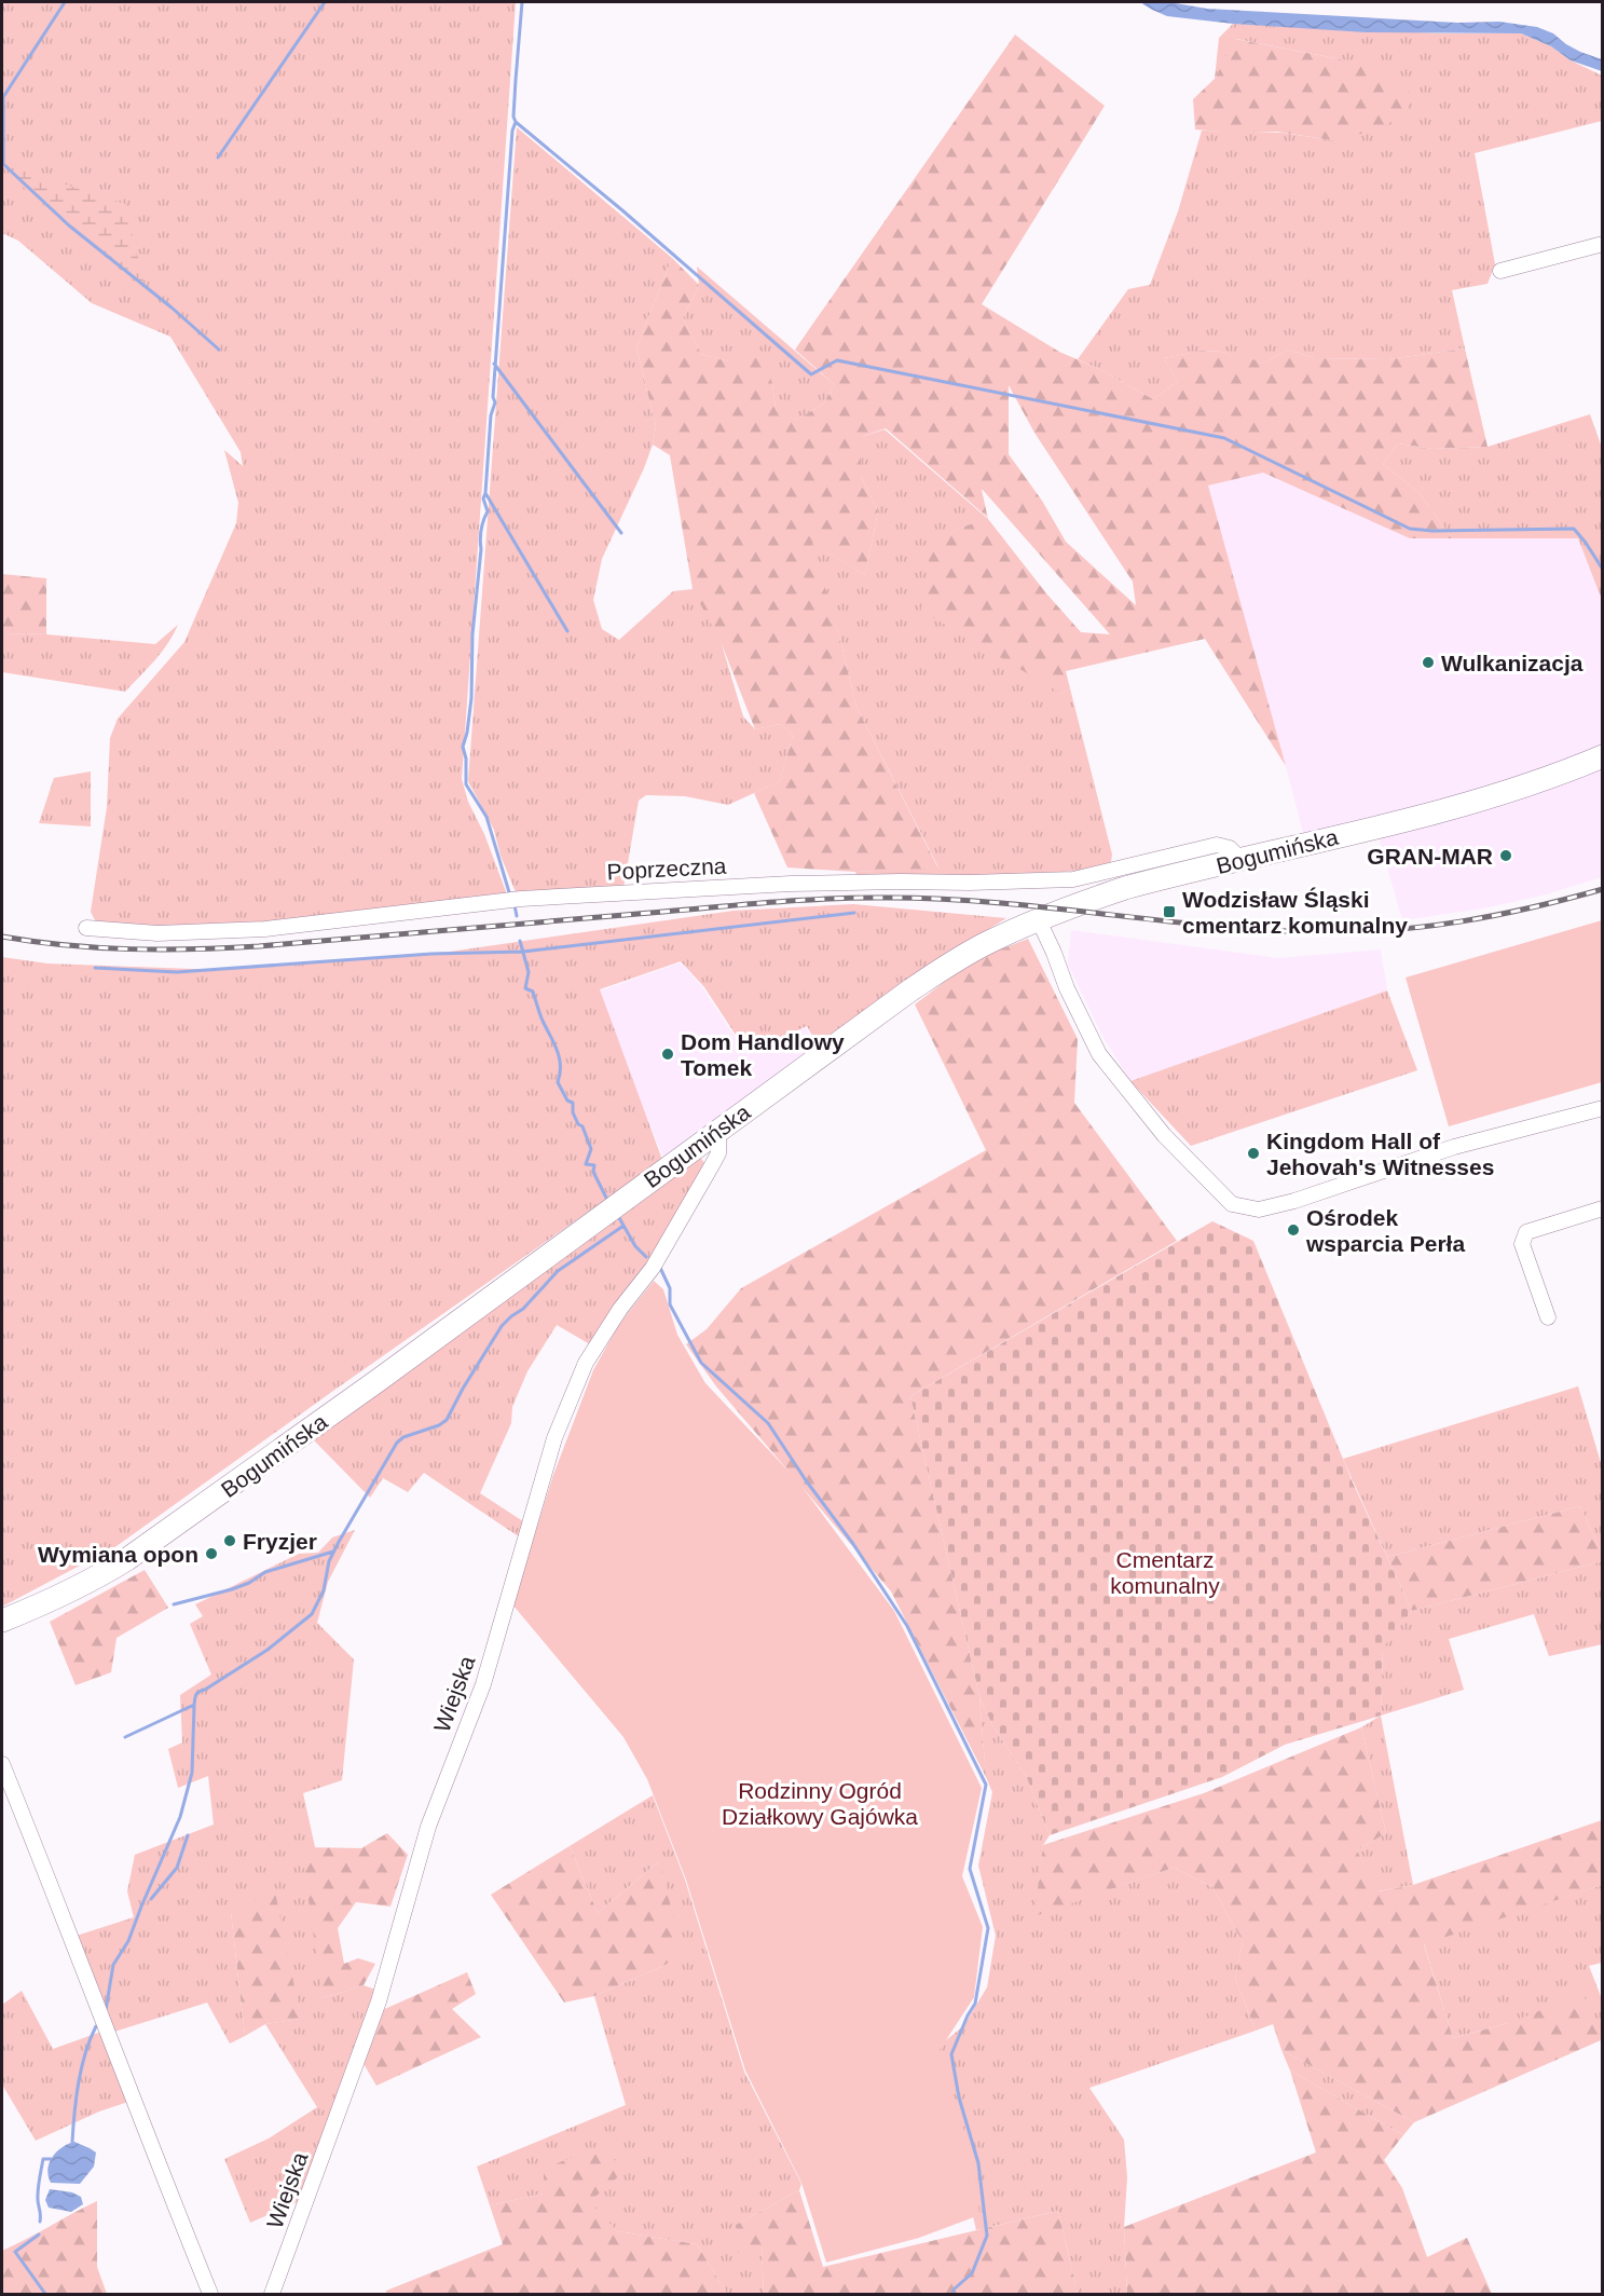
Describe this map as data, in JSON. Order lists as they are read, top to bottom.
{
  "streets": {
    "main road": ["Bogumińska"],
    "street": ["Poprzeczna", "Wiejska"]
  },
  "crossings": [
    ["Bogumińska", "Poprzeczna"],
    ["Bogumińska", "Wiejska"]
  ],
  "parks": ["Cmentarz komunalny", "Rodzinny Ogród Działkowy Gajówka"],
  "places": {
    "other": [
      "Wulkanizacja",
      "GRAN-MAR",
      "Dom Handlowy Tomek",
      "Kingdom Hall of Jehovah's Witnesses",
      "Ośrodek wsparcia Perła",
      "Fryzjer",
      "Wymiana opon"
    ],
    "transit": ["Wodzisław Śląski cmentarz komunalny"]
  }
}
